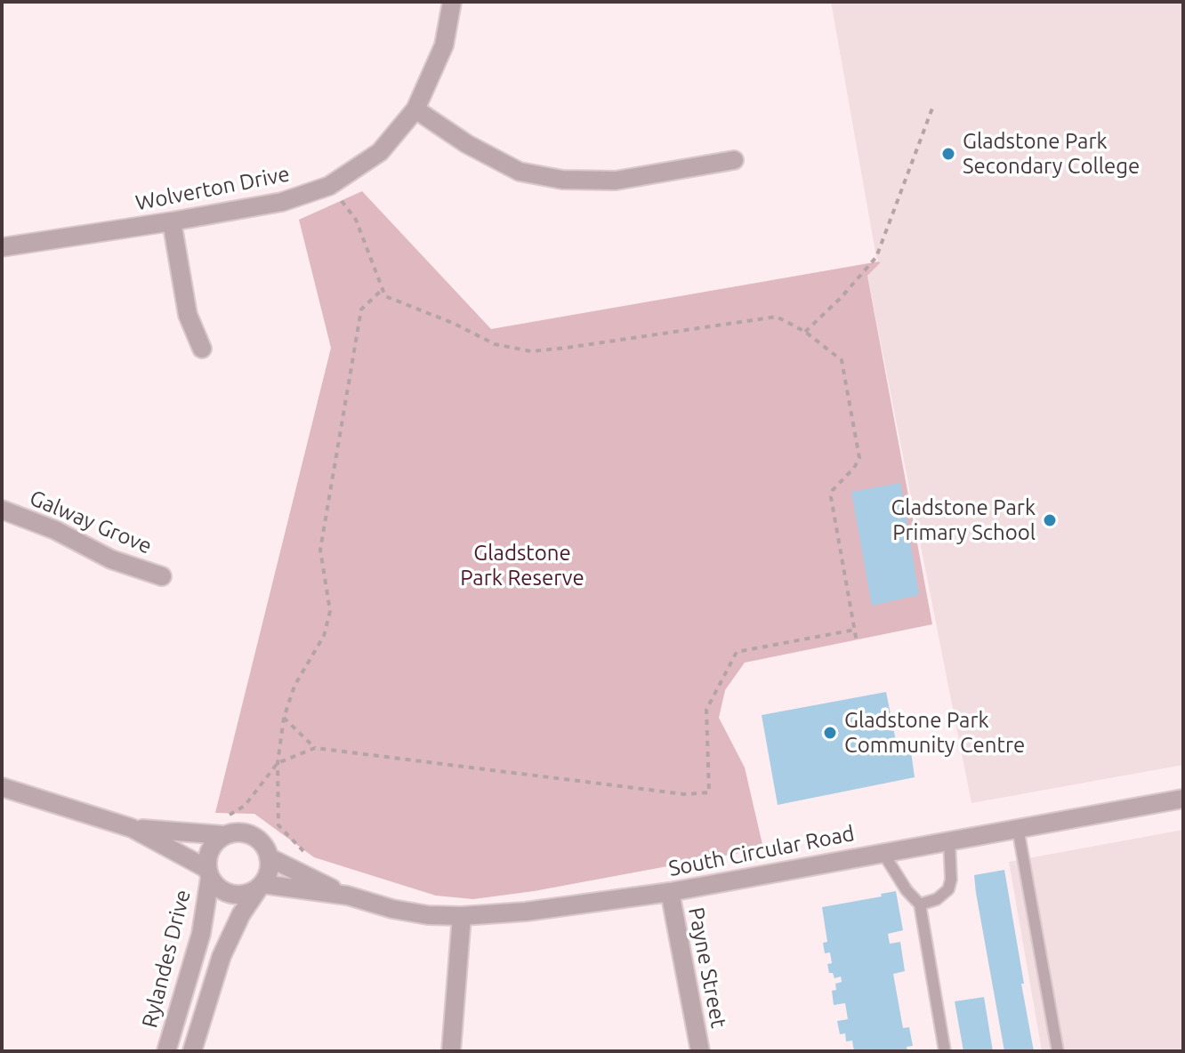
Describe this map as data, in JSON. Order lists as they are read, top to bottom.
{
  "streets": {
    "street": [
      "Wolverton Drive",
      "Galway Grove",
      "South Circular Road",
      "Rylandes Drive",
      "Payne Street"
    ]
  },
  "crossings": [
    ["South Circular Road", "Rylandes Drive"],
    ["South Circular Road", "Payne Street"]
  ],
  "parks": ["Gladstone Park Reserve"],
  "places": ["Gladstone Park Secondary College", "Gladstone Park Primary School", "Gladstone Park Community Centre"]
}
